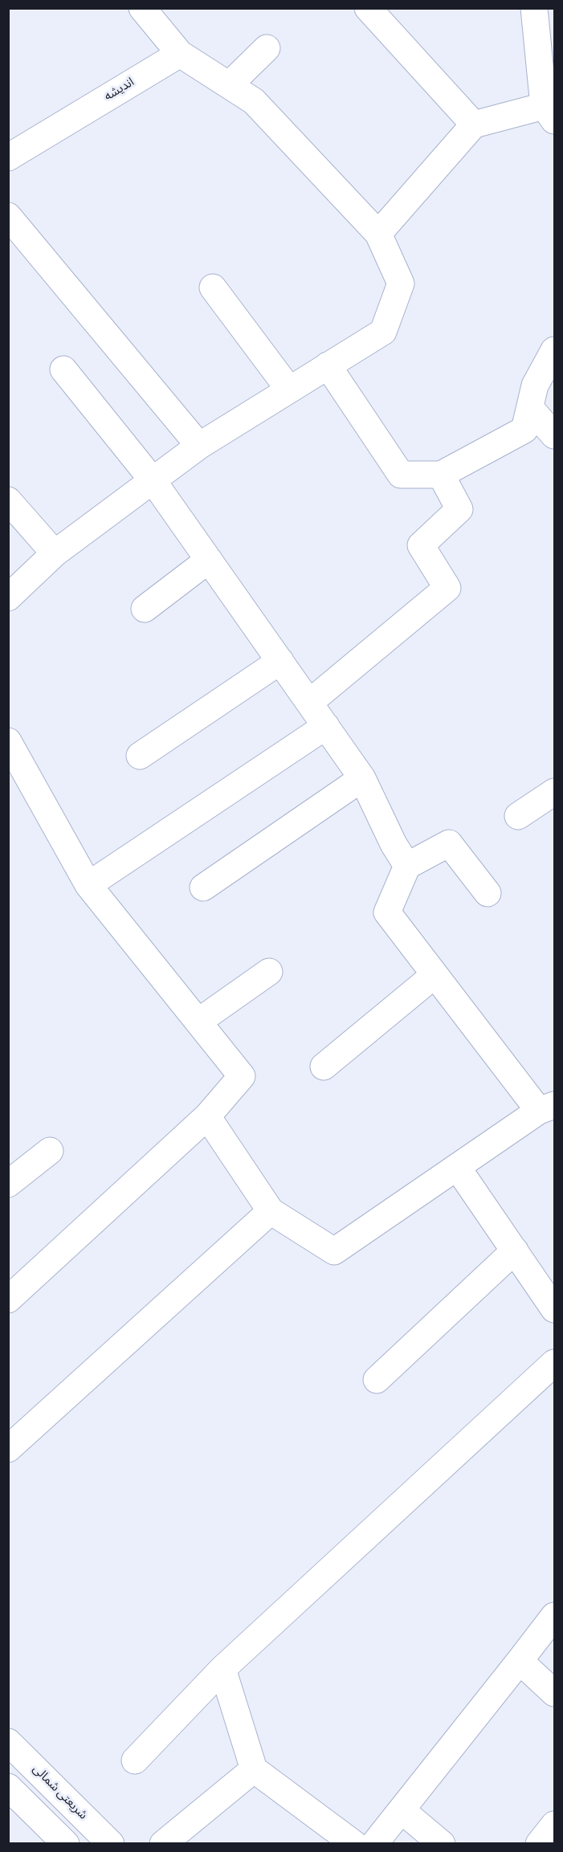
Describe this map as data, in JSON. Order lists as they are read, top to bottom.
{
  "streets": {
    "street": ["اندیشه", "شریعتی شمالی"]
  }
}
